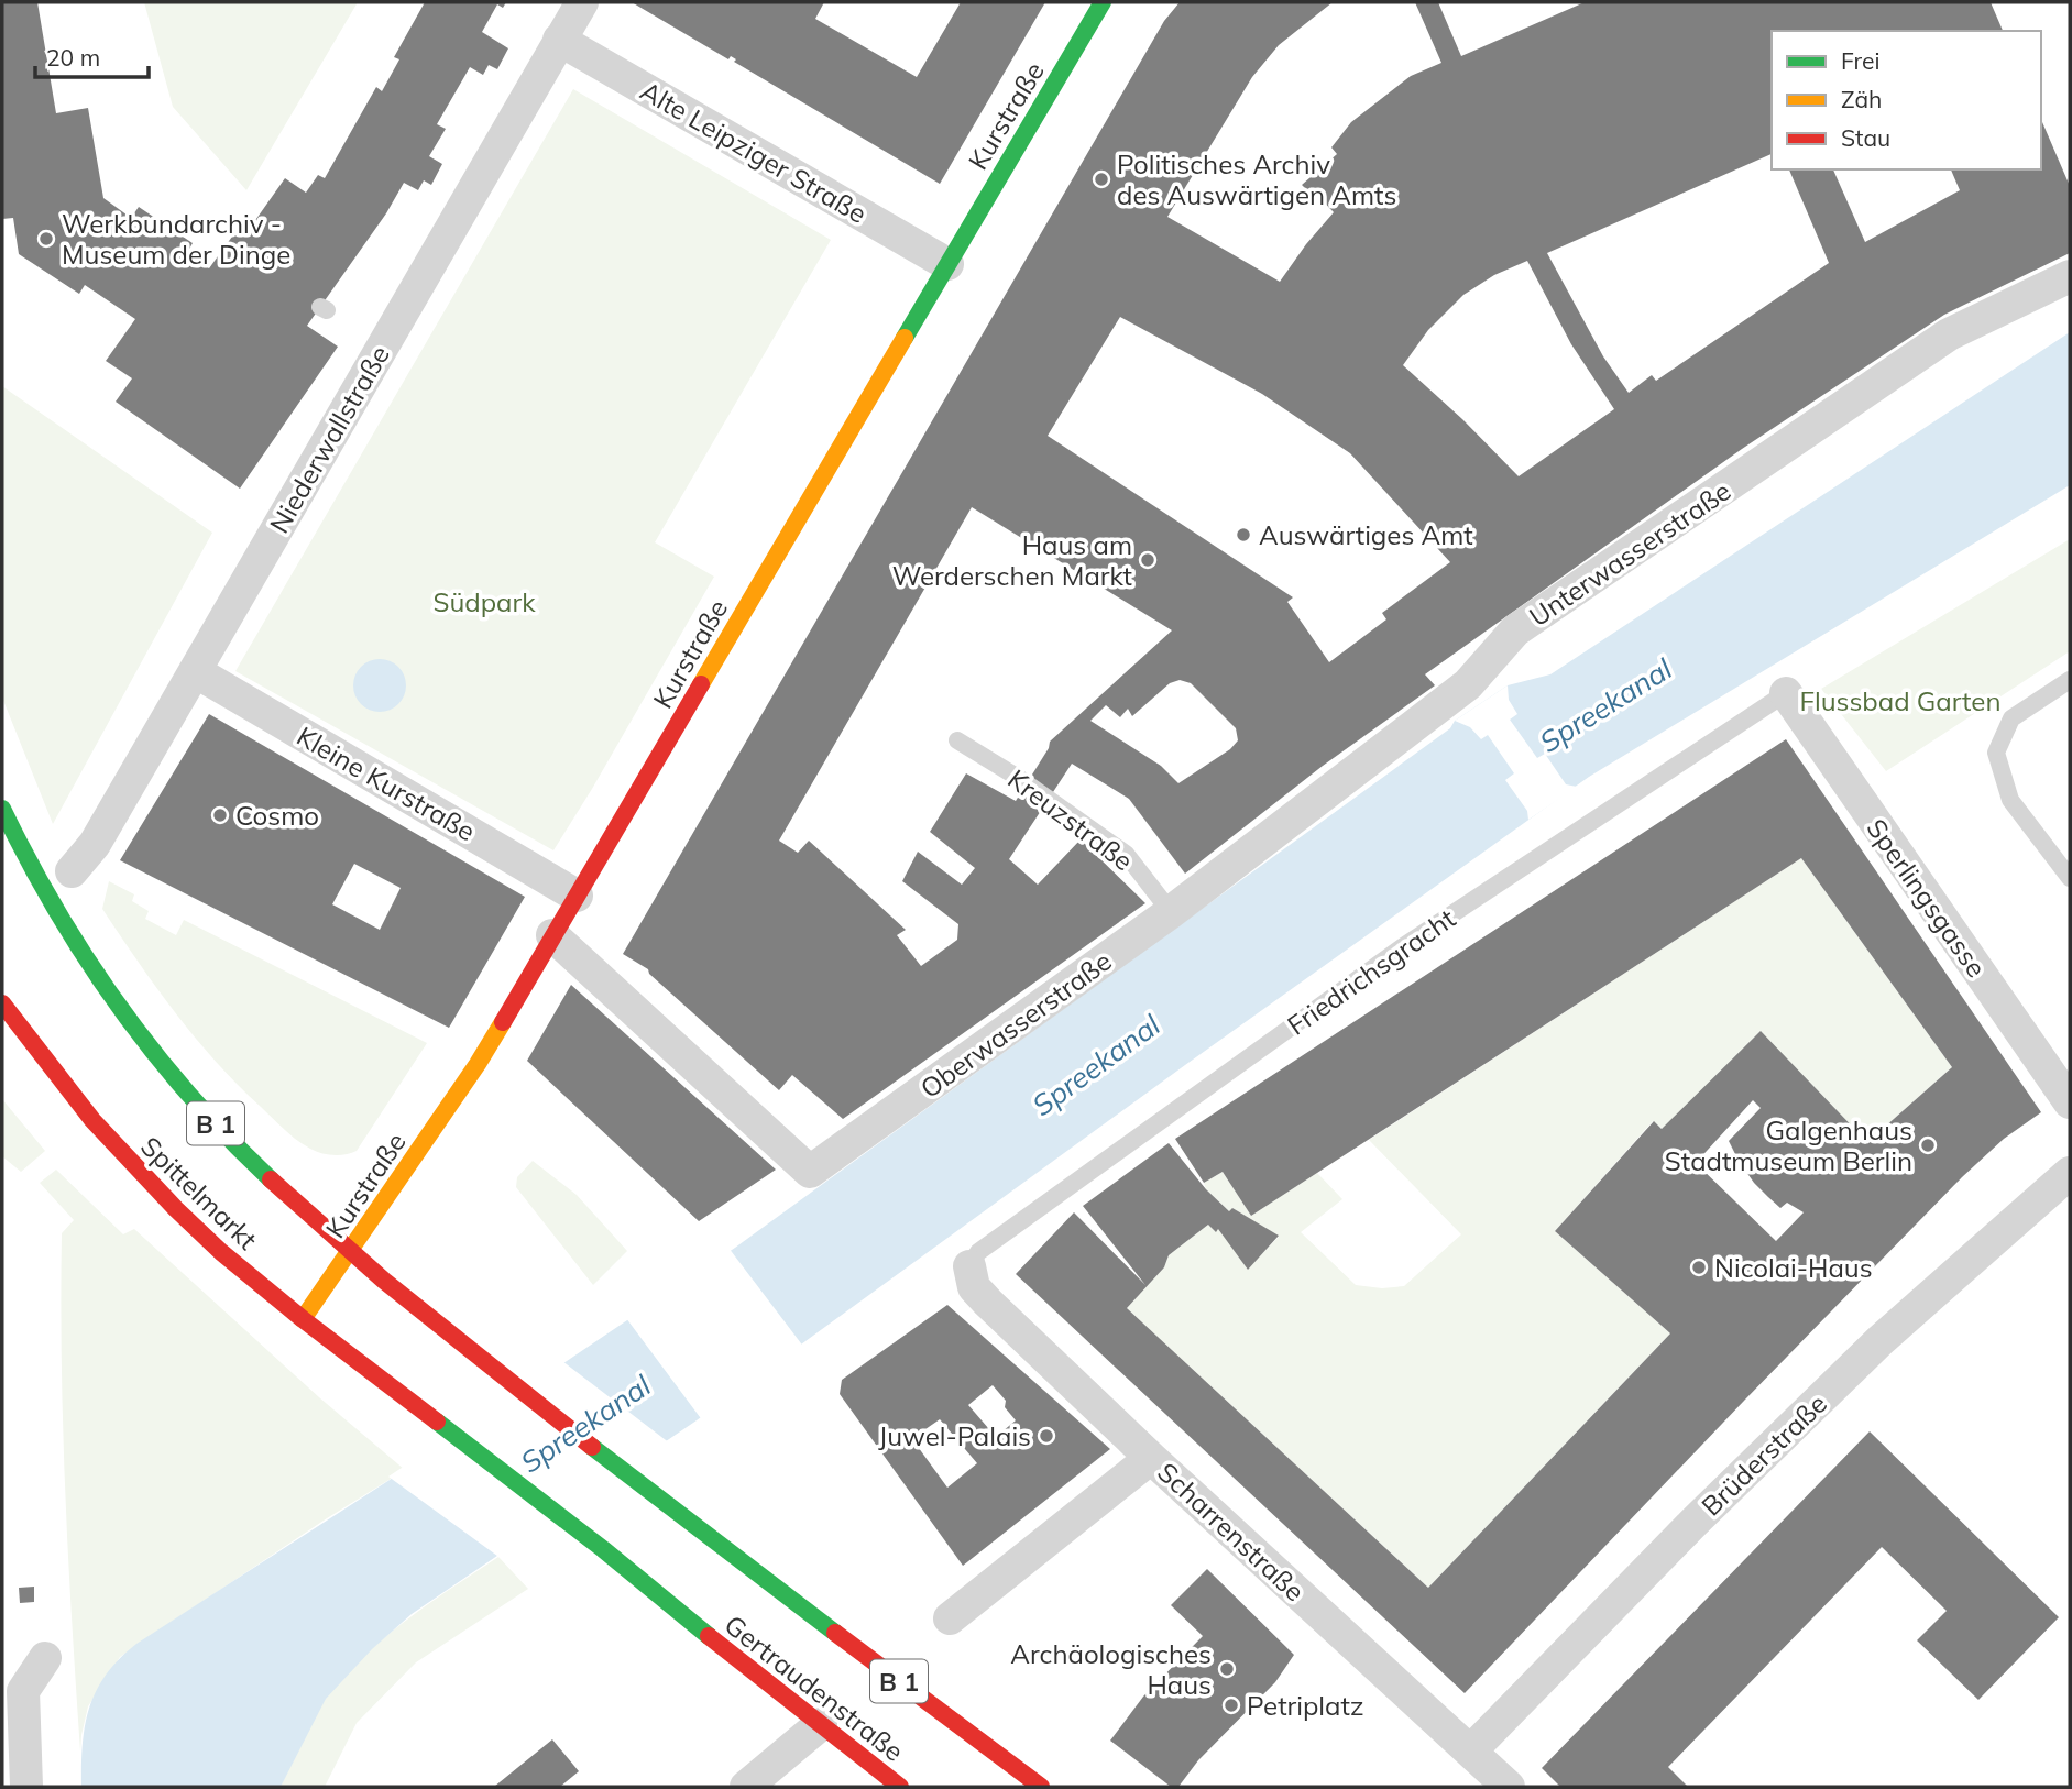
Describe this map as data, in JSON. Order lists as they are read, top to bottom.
{
  "streets": {
    "main road": [
      "Kurstraße",
      "B 1",
      "Spittelmarkt",
      "Gertraudenstraße"
    ],
    "street": [
      "Alte Leipziger Straße",
      "Niederwallstraße",
      "Unterwasserstraße",
      "Kleine Kurstraße",
      "Sperlingsgasse",
      "Oberwasserstraße",
      "Brüderstraße",
      "Scharrenstraße"
    ],
    "lane": ["Kreuzstraße", "Friedrichsgracht"]
  },
  "crossings": [
    ["Kurstraße", "Alte Leipziger Straße"],
    ["Kurstraße", "Kleine Kurstraße"],
    ["Kurstraße", "Oberwasserstraße"],
    ["Kurstraße", "B 1"],
    ["Kurstraße", "Spittelmarkt"],
    ["Kurstraße", "Gertraudenstraße"],
    ["Alte Leipziger Straße", "Niederwallstraße"],
    ["Niederwallstraße", "Kleine Kurstraße"],
    ["Unterwasserstraße", "Oberwasserstraße"],
    ["Kreuzstraße", "Oberwasserstraße"],
    ["Sperlingsgasse", "Friedrichsgracht"],
    ["Friedrichsgracht", "Scharrenstraße"],
    ["B 1", "Gertraudenstraße"],
    ["Spittelmarkt", "Gertraudenstraße"],
    ["Brüderstraße", "Scharrenstraße"]
  ],
  "water": ["Spreekanal"],
  "parks": ["Südpark", "Flussbad Garten"],
  "places": [
    "Politisches Archiv des Auswärtigen Amts",
    "Werkbundarchiv - Museum der Dinge",
    "Auswärtiges Amt",
    "Haus am Werderschen Markt",
    "Cosmo",
    "Galgenhaus Stadtmuseum Berlin",
    "Nicolai-Haus",
    "Juwel-Palais",
    "Archäologisches Haus",
    "Petriplatz"
  ],
  "legend": ["Frei", "Zäh", "Stau"],
  "scale_bar": "20 m"
}
